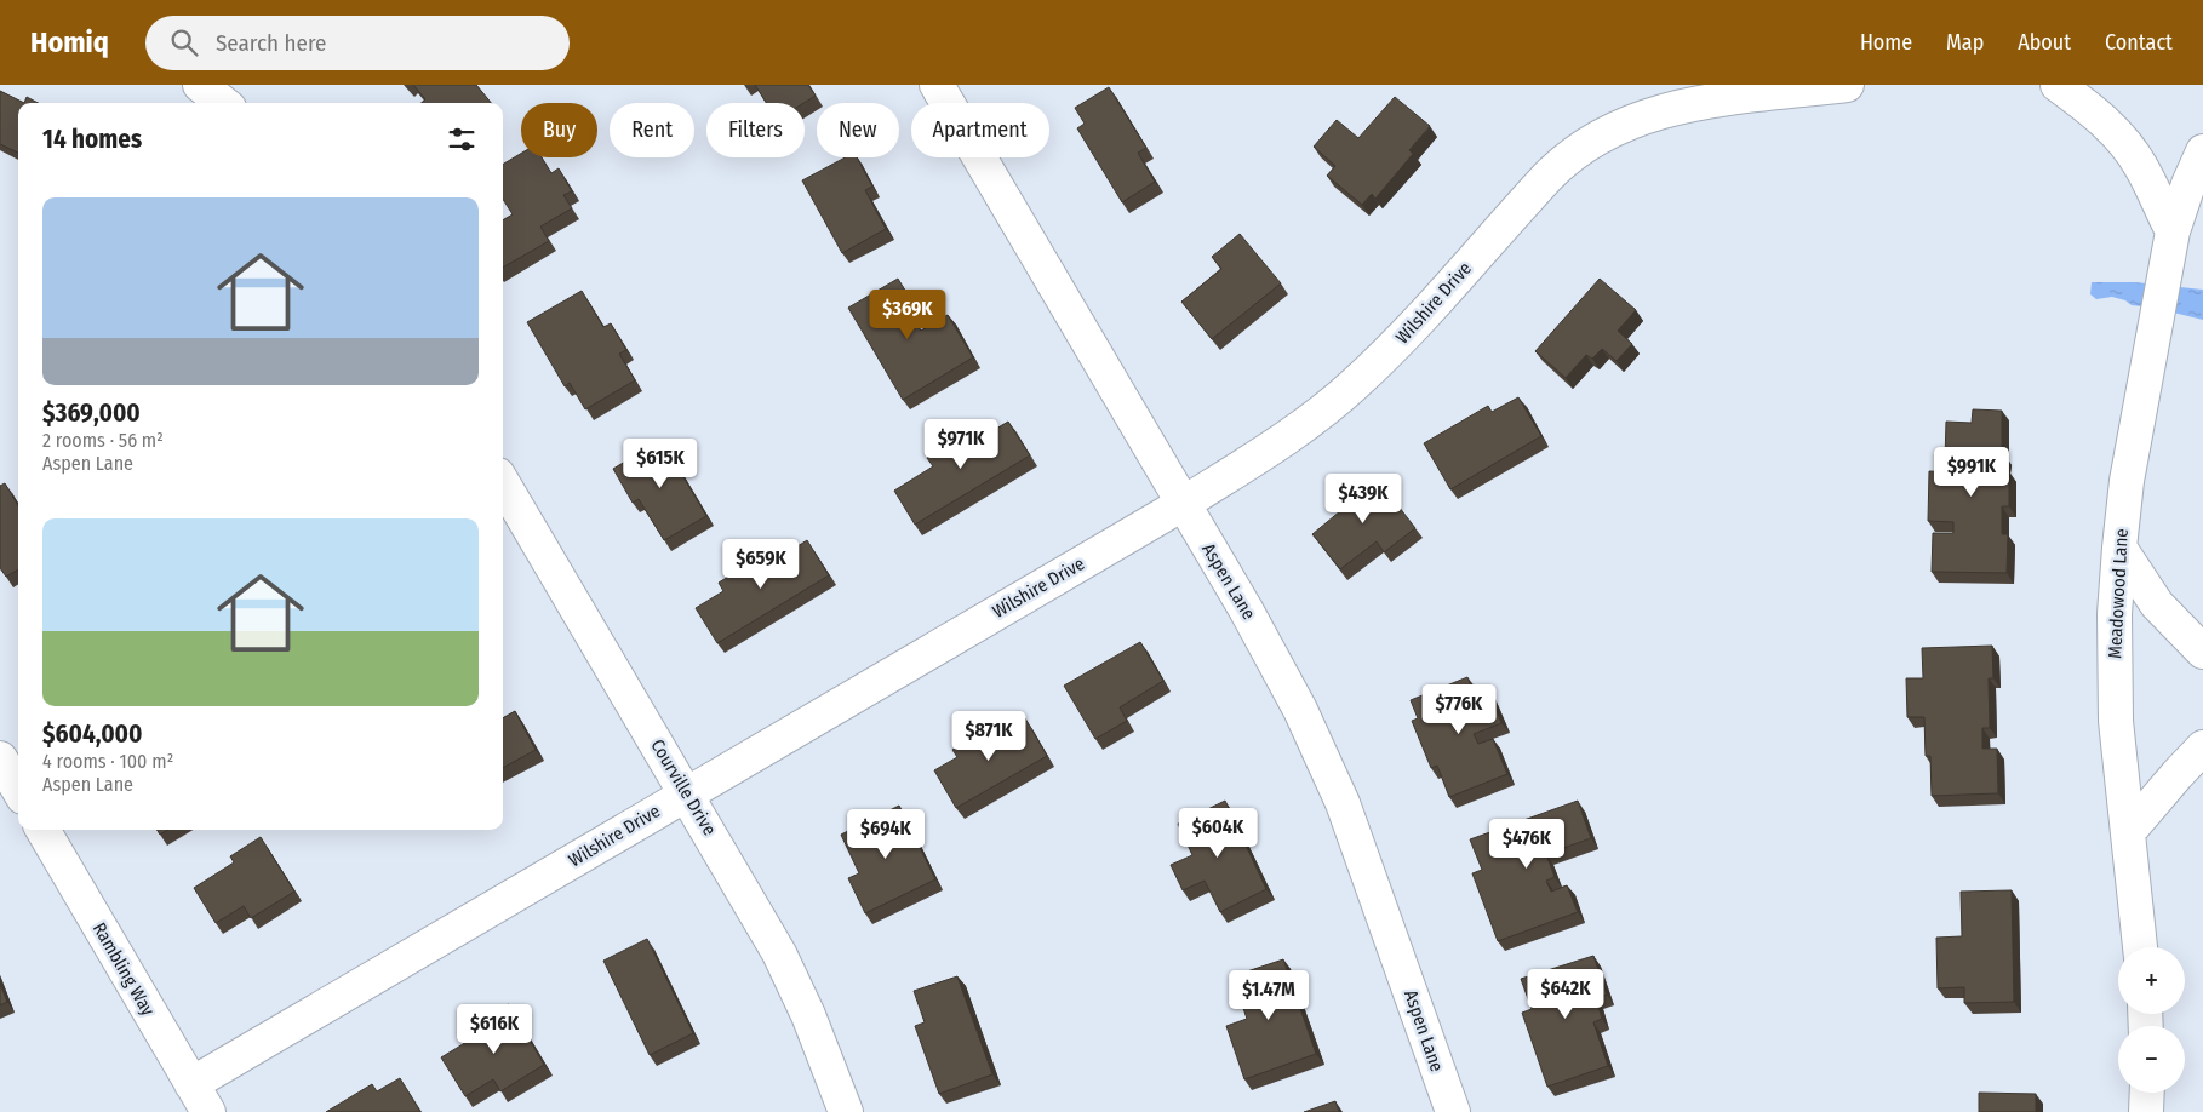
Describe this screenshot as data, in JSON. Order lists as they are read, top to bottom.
{
  "streets": {
    "street": [
      "Wilshire Drive",
      "Aspen Lane",
      "Meadowood Lane",
      "Courville Drive",
      "Rambling Way"
    ]
  },
  "crossings": [
    ["Wilshire Drive", "Aspen Lane"],
    ["Wilshire Drive", "Courville Drive"],
    ["Wilshire Drive", "Rambling Way"]
  ],
  "page": {
    "header": "Homiq",
    "search": "Search here",
    "nav": [
      "Home",
      "Map",
      "About",
      "Contact"
    ],
    "chip": [
      "Buy",
      "Rent",
      "Filters",
      "New",
      "Apartment"
    ],
    "heading": "14 homes",
    "list": [
      {
        "name": "$369,000",
        "note": "2 rooms · 56 m² · Aspen Lane"
      },
      {
        "name": "$604,000",
        "note": "4 rooms · 100 m² · Aspen Lane"
      }
    ],
    "price": [
      "$369K",
      "$971K",
      "$615K",
      "$991K",
      "$439K",
      "$659K",
      "$776K",
      "$871K",
      "$604K",
      "$694K",
      "$476K",
      "$642K",
      "$1.47M",
      "$616K"
    ],
    "map_buttons": ["+", "−"]
  }
}
